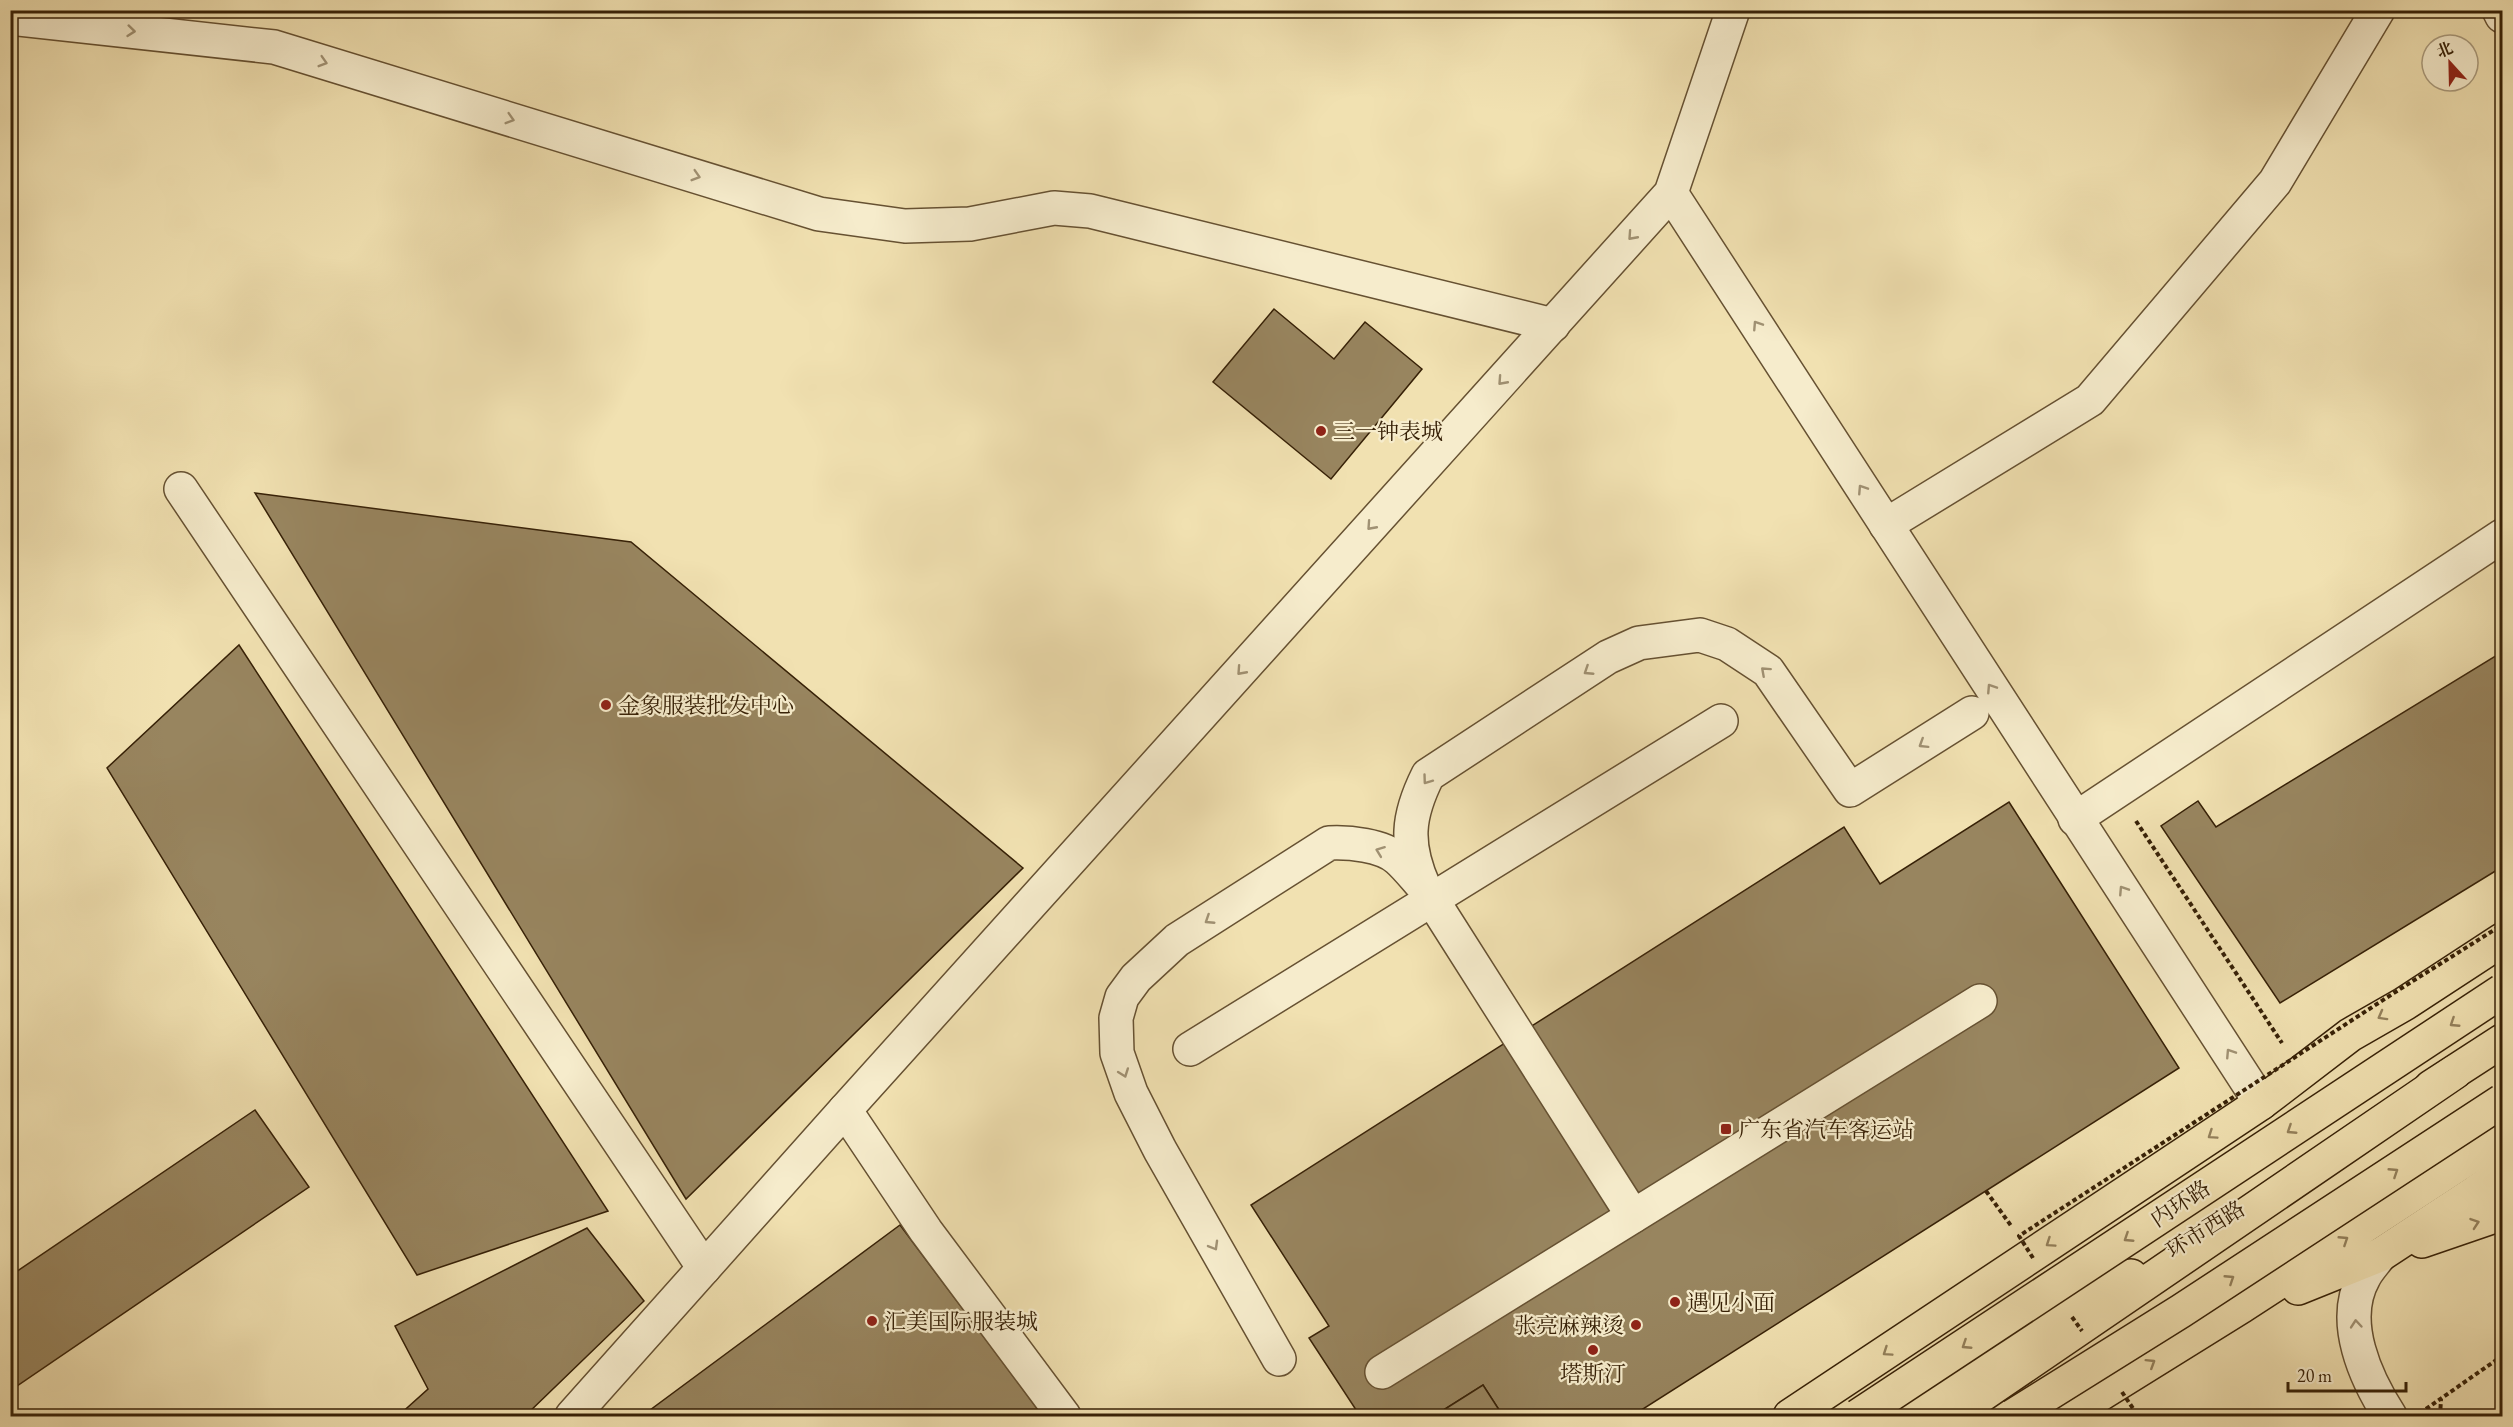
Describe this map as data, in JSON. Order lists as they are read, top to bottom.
{
  "streets": {
    "main road": ["内环路", "环市西路"]
  },
  "places": {
    "other": [
      "三一钟表城",
      "金象服装批发中心",
      "遇见小面",
      "汇美国际服装城",
      "张亮麻辣烫",
      "塔斯汀"
    ],
    "transit": ["广东省汽车客运站"]
  },
  "scale_bar": "20 m",
  "north": "top"
}
